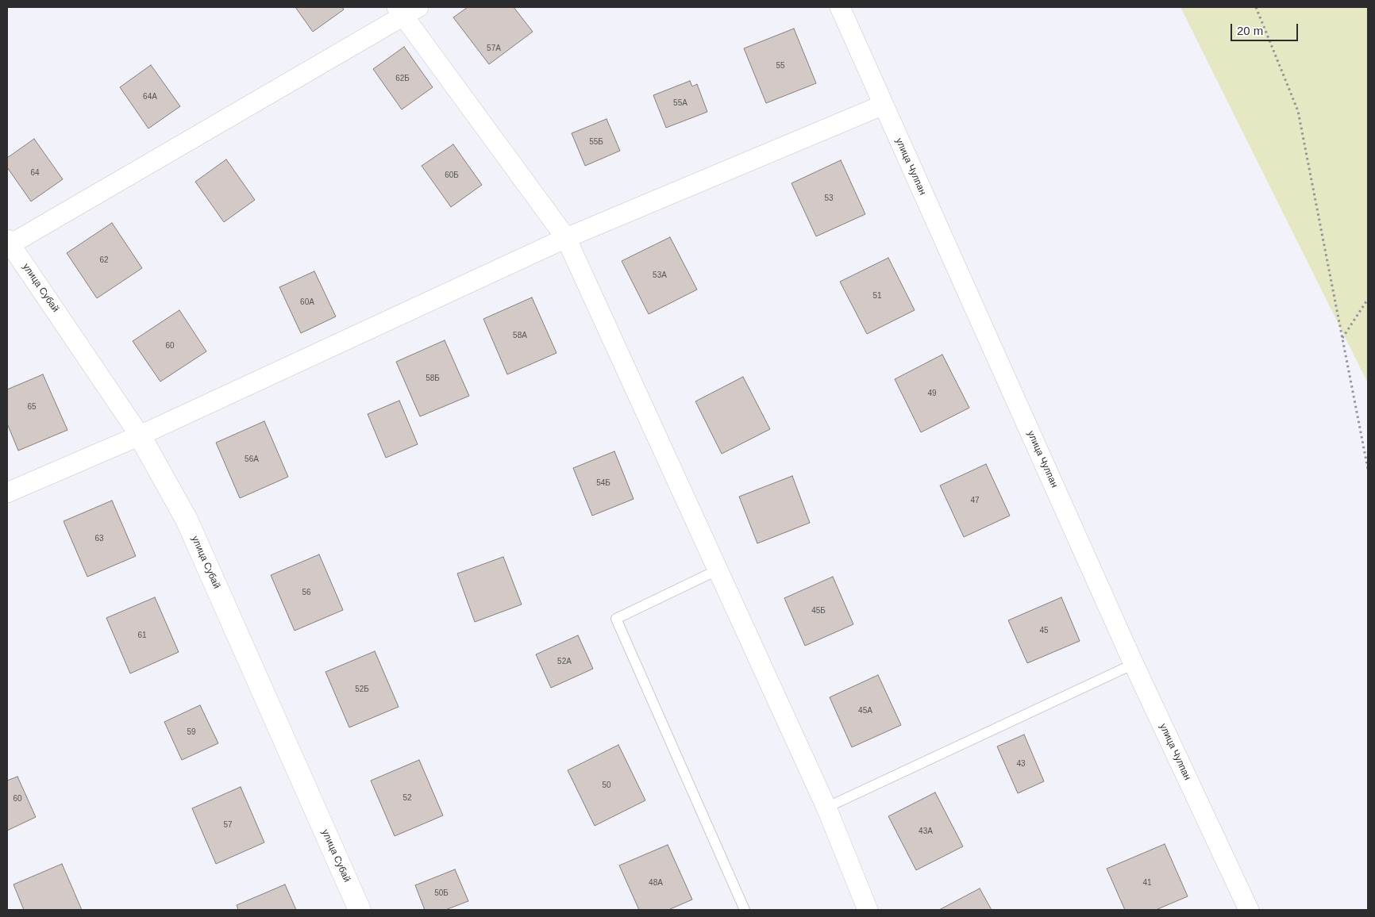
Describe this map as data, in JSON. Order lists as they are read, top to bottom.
{
  "streets": {
    "street": ["улица Чулпан", "улица Субай"]
  },
  "house_numbers": [
    "57А",
    "55",
    "62Б",
    "64А",
    "55А",
    "55Б",
    "64",
    "60Б",
    "53",
    "62",
    "53А",
    "51",
    "60А",
    "58А",
    "60",
    "58Б",
    "49",
    "65",
    "56А",
    "54Б",
    "47",
    "63",
    "56",
    "45Б",
    "45",
    "61",
    "52А",
    "52Б",
    "45А",
    "59",
    "43",
    "50",
    "52",
    "60",
    "57",
    "43А",
    "48А",
    "41",
    "50Б"
  ],
  "scale_bar": "20 m"
}
